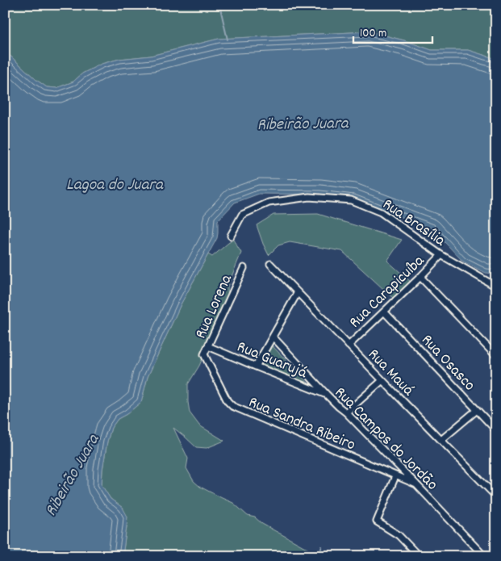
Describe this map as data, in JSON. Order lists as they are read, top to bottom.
{
  "streets": {
    "street": [
      "Rua Brasília",
      "Rua Carapicuíba",
      "Rua Lorena",
      "Rua Guarujá",
      "Rua Osasco",
      "Rua Mauá",
      "Rua Sandra Ribeiro",
      "Rua Campos do Jordão"
    ]
  },
  "crossings": [
    ["Rua Brasília", "Rua Carapicuíba"],
    ["Rua Carapicuíba", "Rua Osasco"],
    ["Rua Carapicuíba", "Rua Mauá"],
    ["Rua Lorena", "Rua Guarujá"],
    ["Rua Lorena", "Rua Sandra Ribeiro"],
    ["Rua Guarujá", "Rua Campos do Jordão"],
    ["Rua Sandra Ribeiro", "Rua Campos do Jordão"]
  ],
  "water": ["Ribeirão Juara", "Lagoa do Juara"],
  "scale_bar": "100 m"
}
